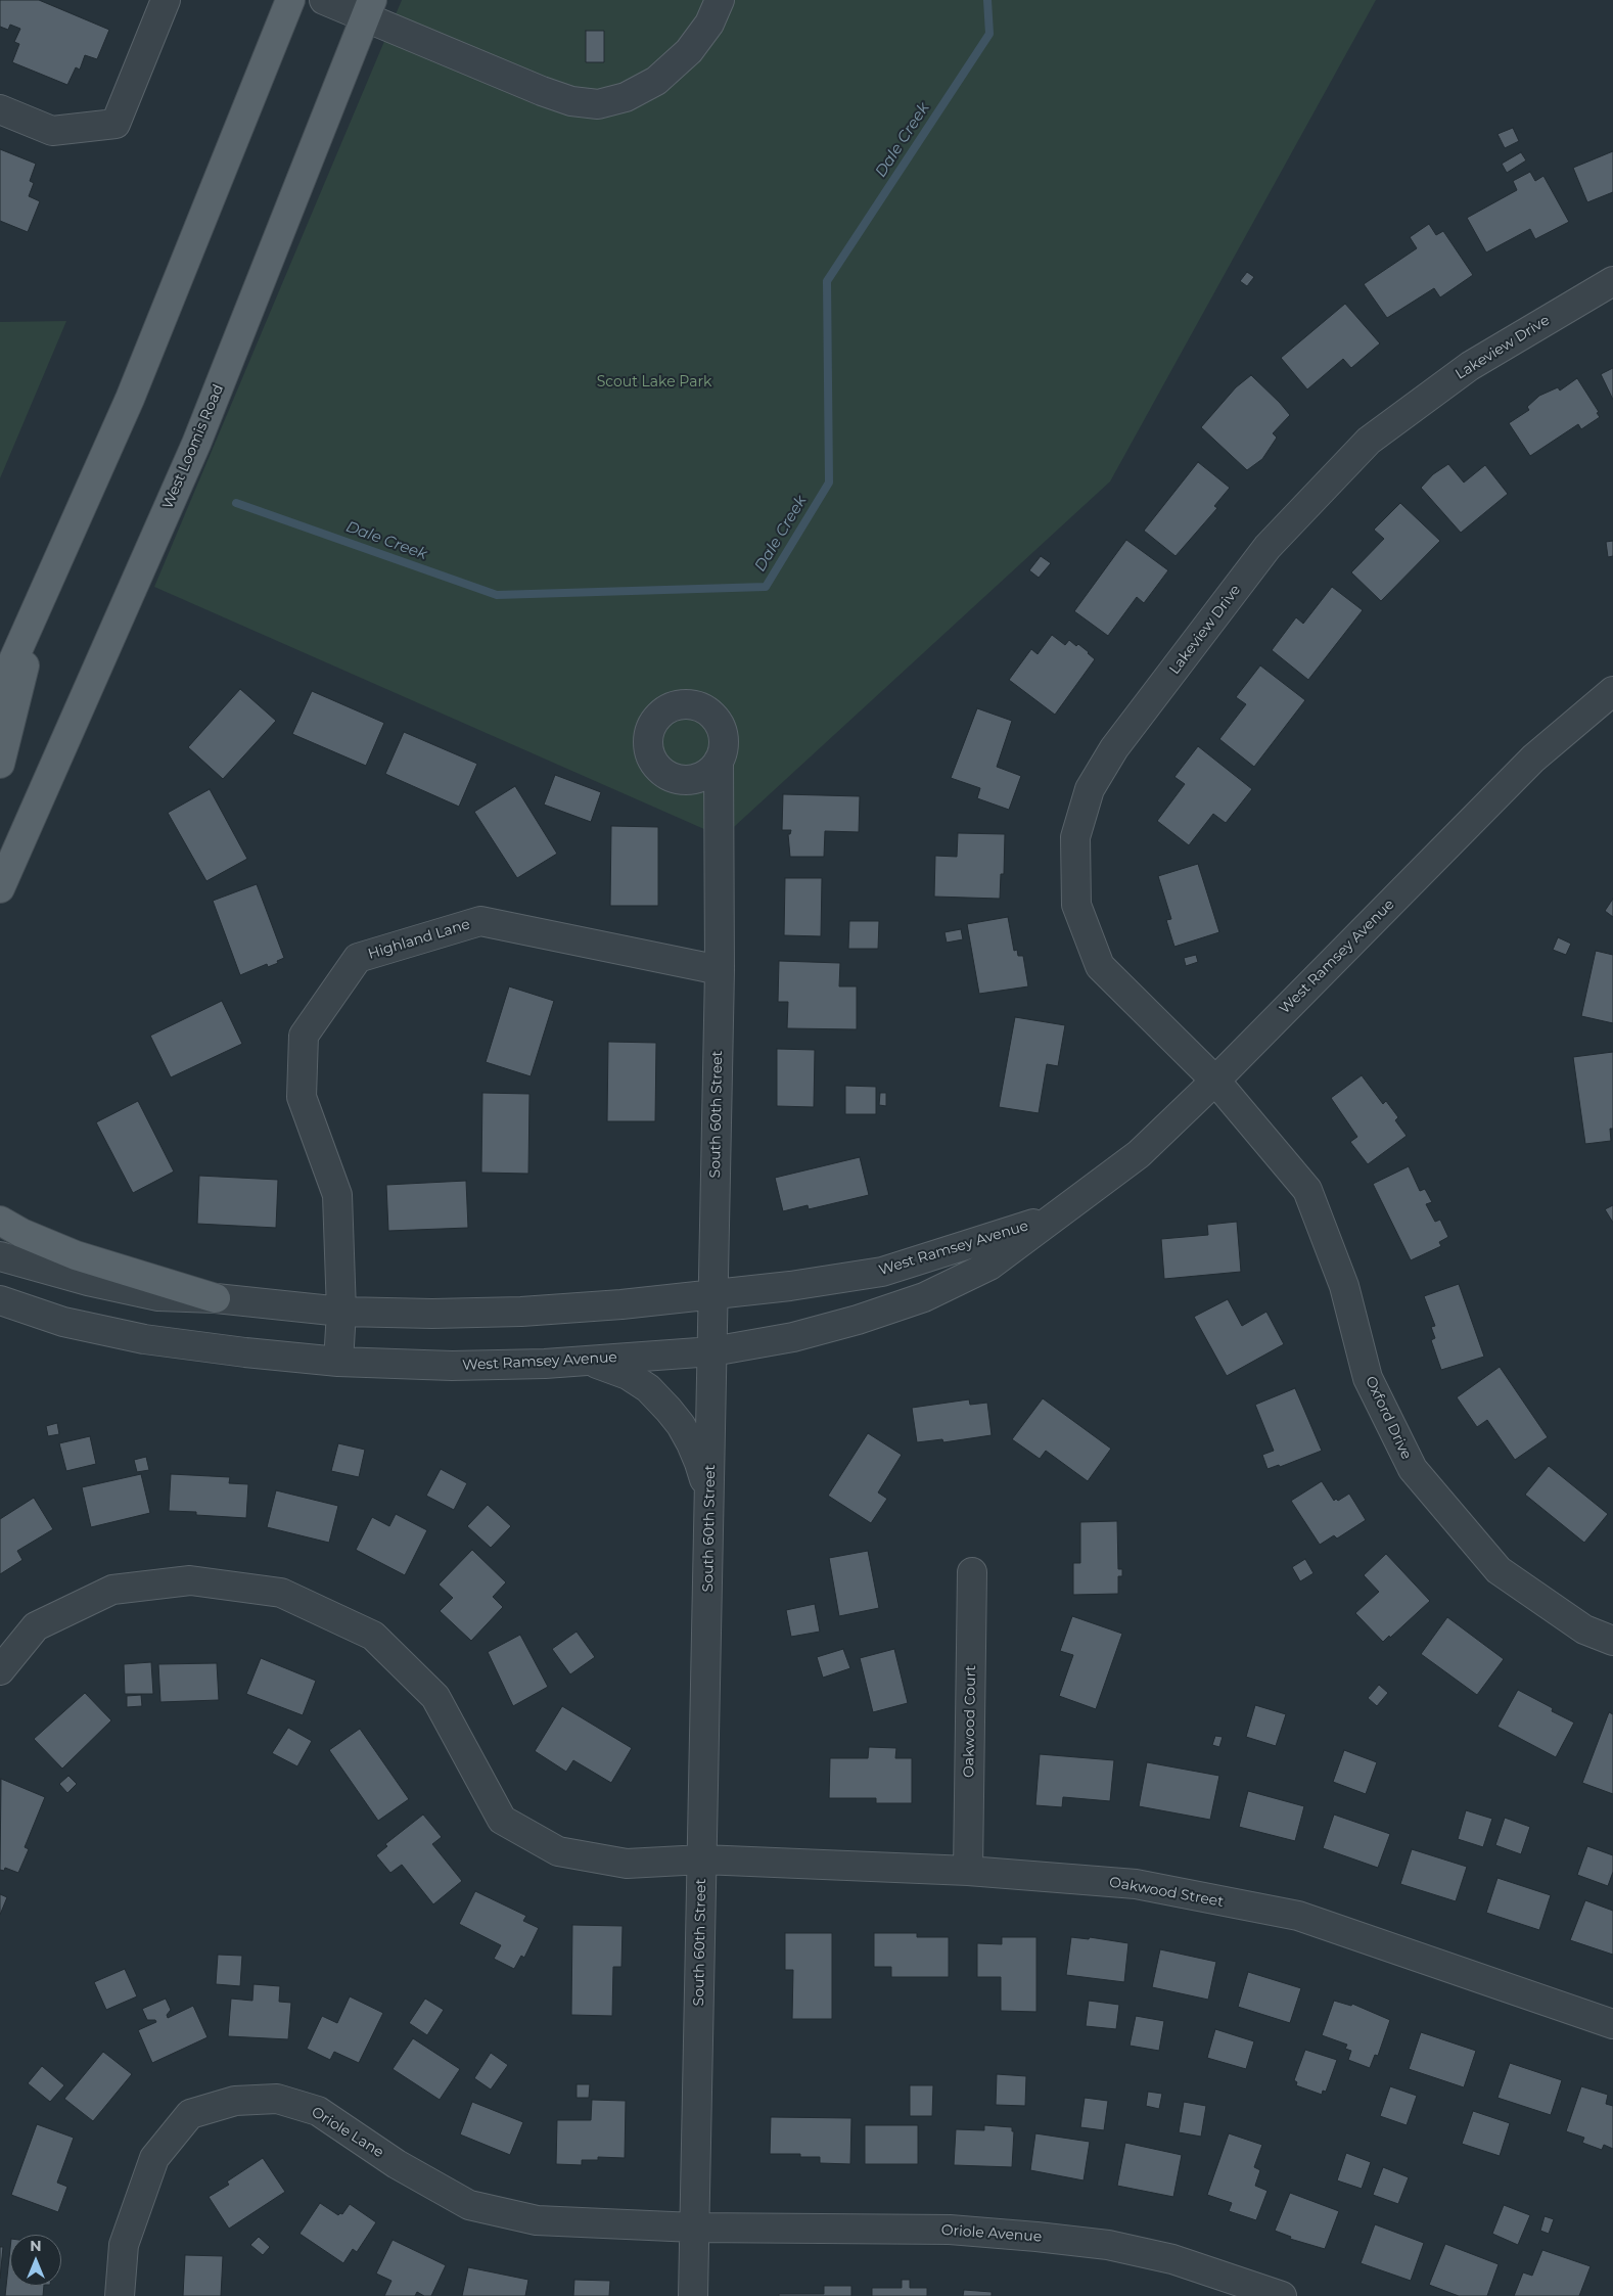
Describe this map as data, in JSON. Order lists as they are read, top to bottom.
{
  "streets": {
    "main road": ["West Loomis Road"],
    "street": [
      "Lakeview Drive",
      "Highland Lane",
      "West Ramsey Avenue",
      "South 60th Street",
      "Oxford Drive",
      "Oakwood Court",
      "Oakwood Street",
      "Oriole Lane",
      "Oriole Avenue"
    ]
  },
  "crossings": [
    ["Lakeview Drive", "West Ramsey Avenue"],
    ["Lakeview Drive", "Oxford Drive"],
    ["Highland Lane", "West Ramsey Avenue"],
    ["Highland Lane", "South 60th Street"],
    ["West Ramsey Avenue", "South 60th Street"],
    ["West Ramsey Avenue", "Oxford Drive"],
    ["South 60th Street", "Oakwood Street"],
    ["South 60th Street", "Oriole Lane"],
    ["South 60th Street", "Oriole Avenue"],
    ["Oakwood Court", "Oakwood Street"],
    ["Oriole Lane", "Oriole Avenue"]
  ],
  "water": ["Dale Creek"],
  "parks": ["Scout Lake Park"],
  "north": "top"
}
